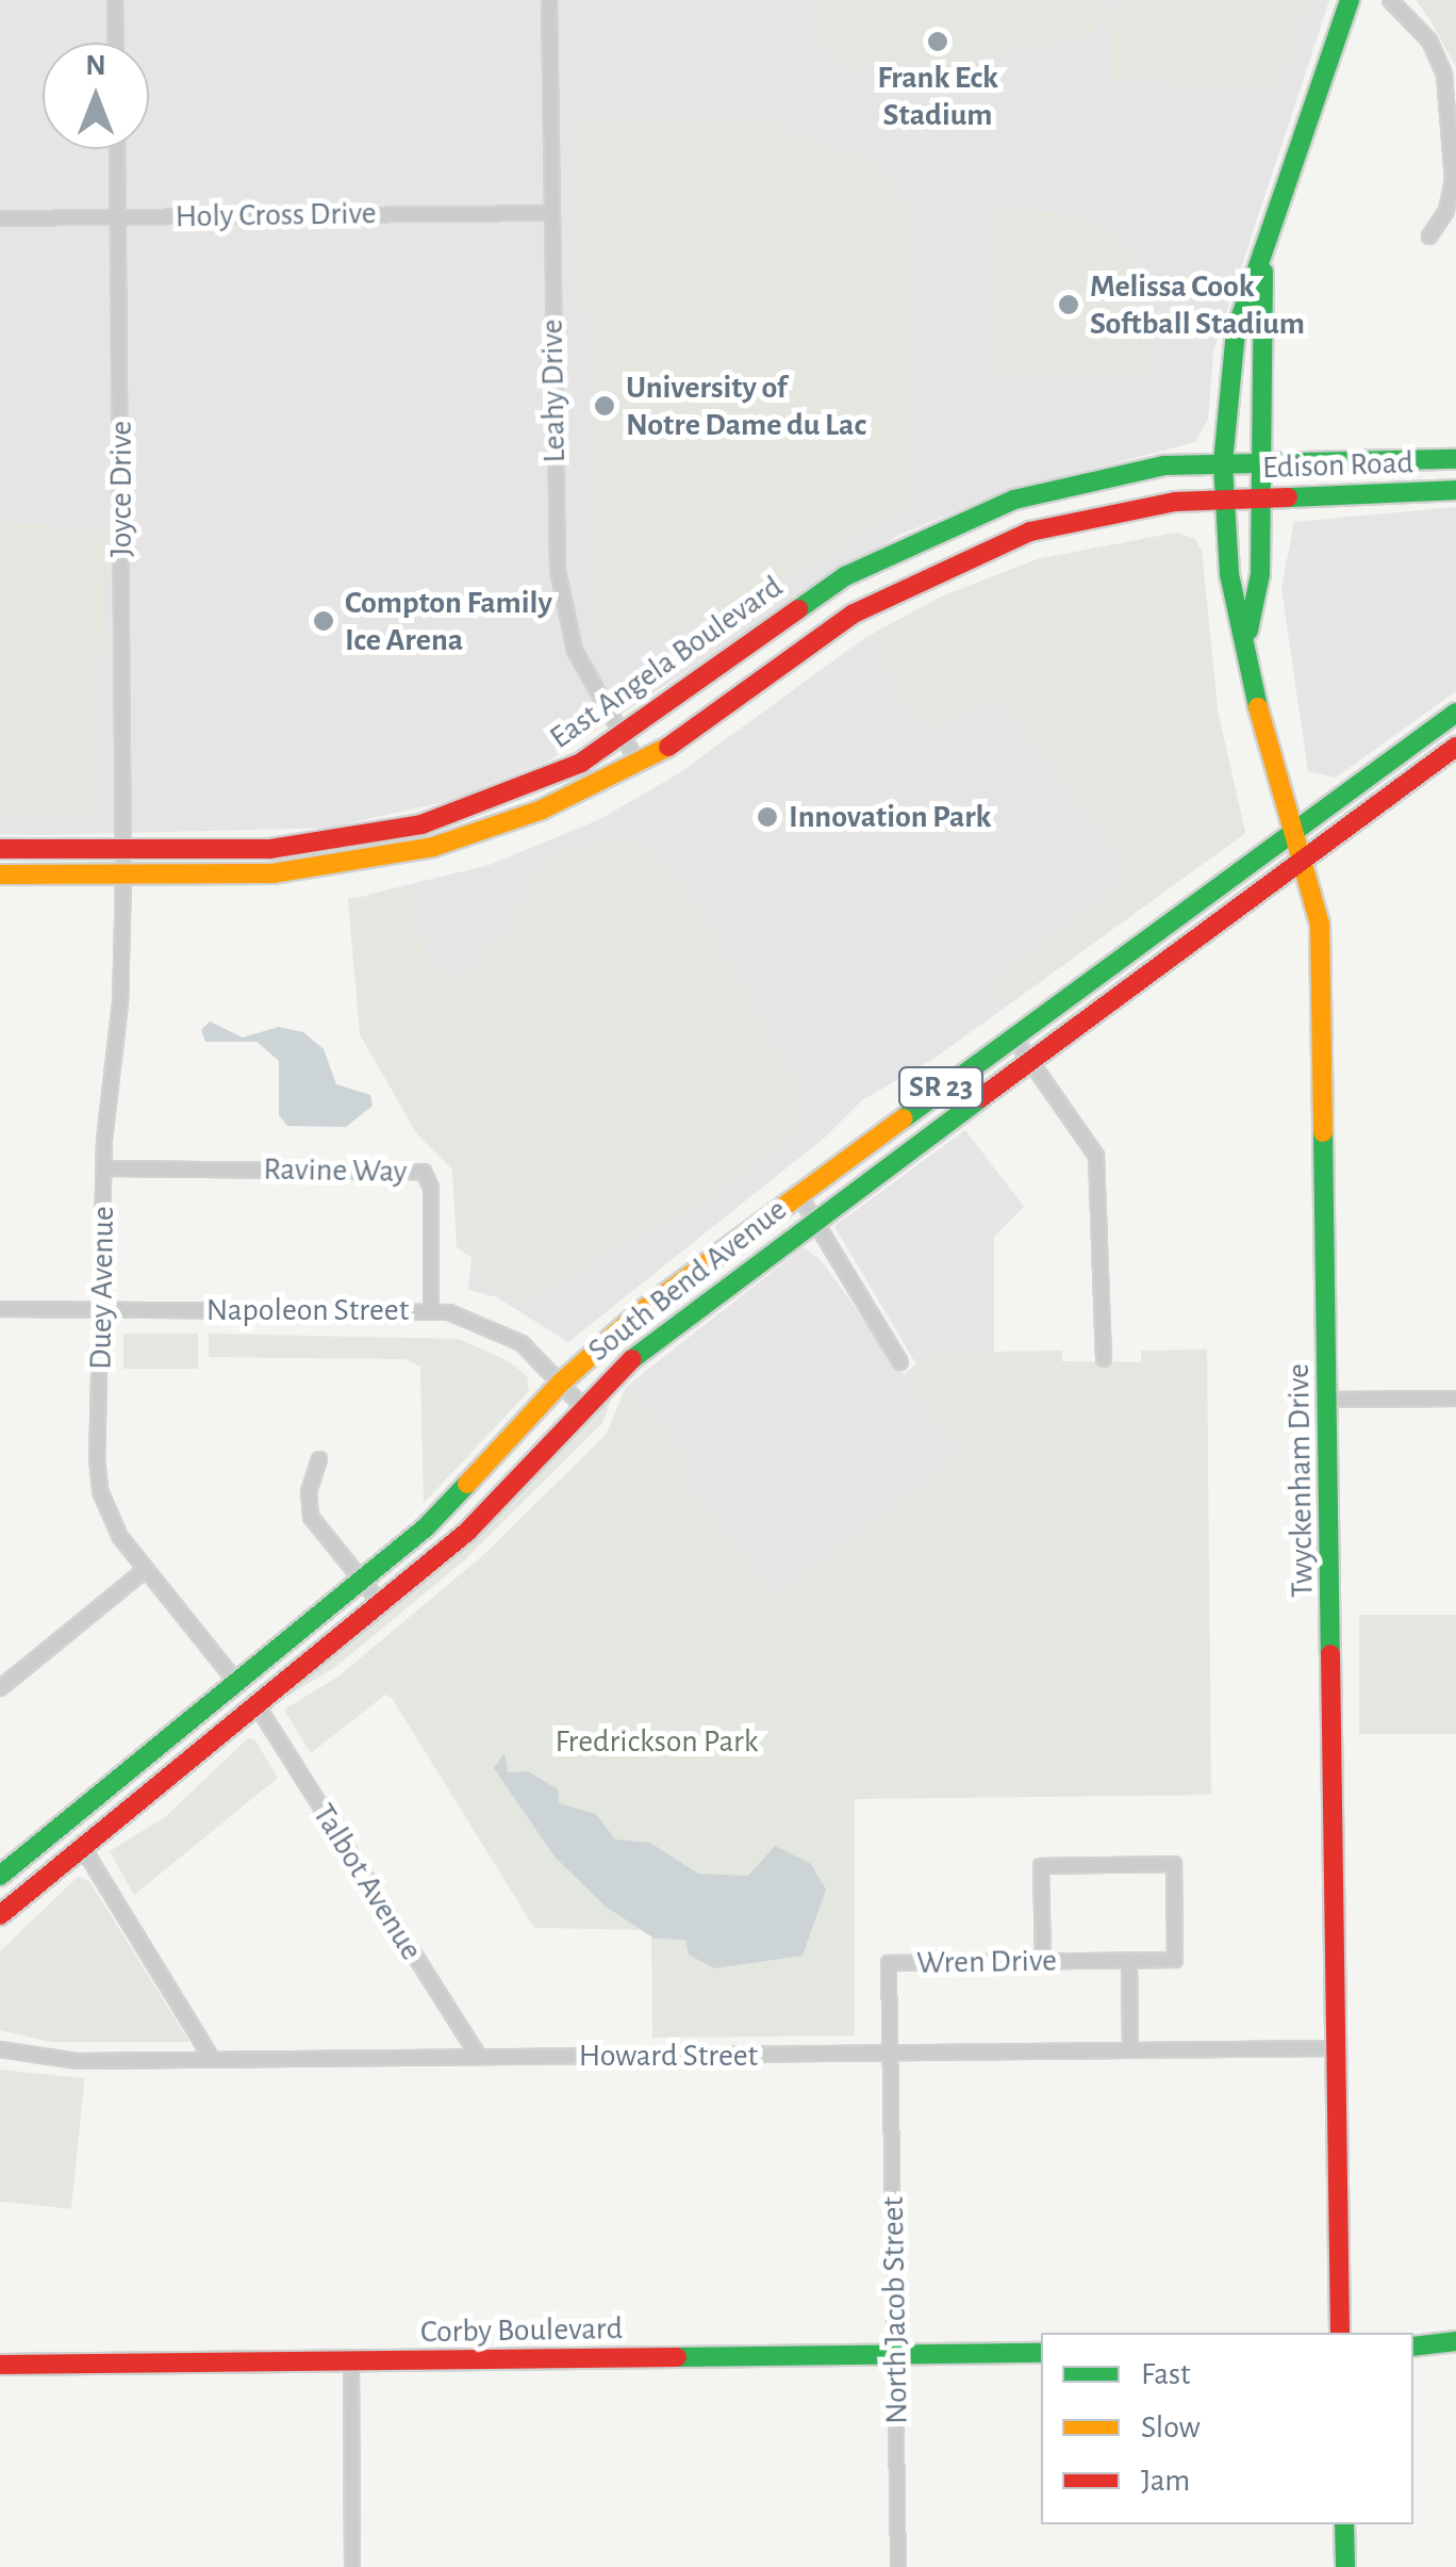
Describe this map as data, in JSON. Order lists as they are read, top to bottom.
{
  "streets": {
    "main road": [
      "Edison Road",
      "East Angela Boulevard",
      "SR 23",
      "South Bend Avenue",
      "Twyckenham Drive",
      "Corby Boulevard"
    ],
    "street": [
      "Holy Cross Drive",
      "Leahy Drive",
      "Joyce Drive",
      "Ravine Way",
      "Duey Avenue",
      "Napoleon Street",
      "Talbot Avenue",
      "Wren Drive",
      "Howard Street",
      "North Jacob Street"
    ]
  },
  "crossings": [
    ["Holy Cross Drive", "Leahy Drive"],
    ["Holy Cross Drive", "Joyce Drive"],
    ["Leahy Drive", "East Angela Boulevard"],
    ["Edison Road", "East Angela Boulevard"],
    ["Edison Road", "Twyckenham Drive"],
    ["Joyce Drive", "East Angela Boulevard"],
    ["Joyce Drive", "Duey Avenue"],
    ["East Angela Boulevard", "Duey Avenue"],
    ["East Angela Boulevard", "Twyckenham Drive"],
    ["Ravine Way", "Duey Avenue"],
    ["Ravine Way", "Napoleon Street"],
    ["South Bend Avenue", "Duey Avenue"],
    ["South Bend Avenue", "Napoleon Street"],
    ["South Bend Avenue", "Twyckenham Drive"],
    ["South Bend Avenue", "Talbot Avenue"],
    ["Duey Avenue", "Napoleon Street"],
    ["Twyckenham Drive", "Howard Street"],
    ["Talbot Avenue", "Howard Street"],
    ["Wren Drive", "Howard Street"],
    ["Wren Drive", "North Jacob Street"],
    ["Howard Street", "North Jacob Street"],
    ["North Jacob Street", "Corby Boulevard"]
  ],
  "parks": ["Fredrickson Park"],
  "places": [
    "Frank Eck Stadium",
    "Melissa Cook Softball Stadium",
    "University of Notre Dame du Lac",
    "Compton Family Ice Arena",
    "Innovation Park"
  ],
  "legend": ["Fast", "Slow", "Jam"],
  "north": "top"
}
